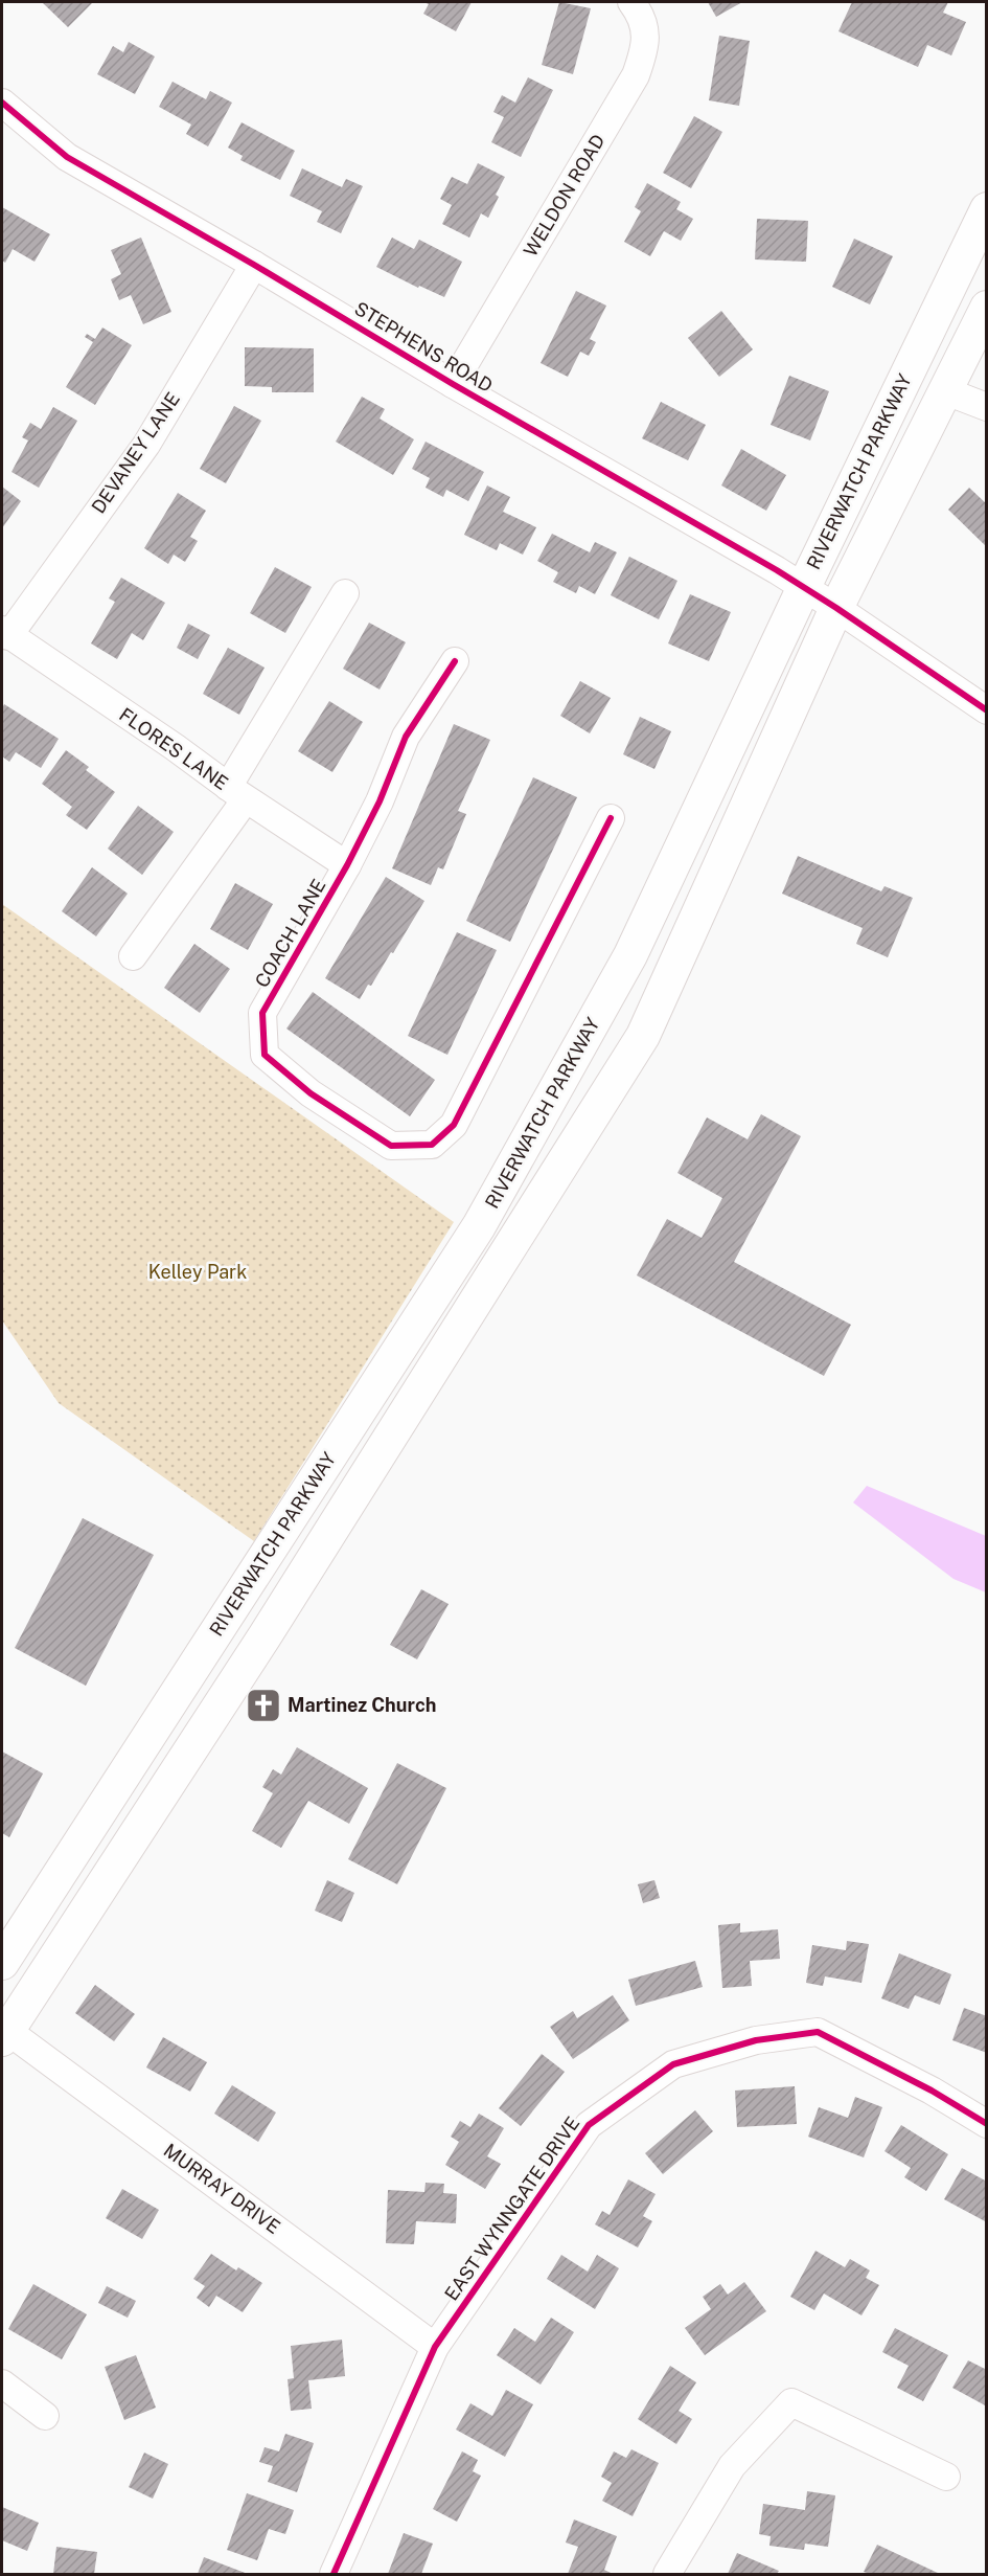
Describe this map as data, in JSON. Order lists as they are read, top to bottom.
{
  "streets": {
    "main road": ["RIVERWATCH PARKWAY"],
    "street": [
      "WELDON ROAD",
      "STEPHENS ROAD",
      "DEVANEY LANE",
      "FLORES LANE",
      "COACH LANE",
      "MURRAY DRIVE",
      "EAST WYNNGATE DRIVE"
    ]
  },
  "crossings": [
    ["WELDON ROAD", "STEPHENS ROAD"],
    ["STEPHENS ROAD", "DEVANEY LANE"],
    ["STEPHENS ROAD", "RIVERWATCH PARKWAY"],
    ["DEVANEY LANE", "FLORES LANE"],
    ["RIVERWATCH PARKWAY", "MURRAY DRIVE"],
    ["FLORES LANE", "COACH LANE"],
    ["MURRAY DRIVE", "EAST WYNNGATE DRIVE"]
  ],
  "parks": ["Kelley Park"],
  "places": {
    "church": ["Martinez Church"]
  }
}
